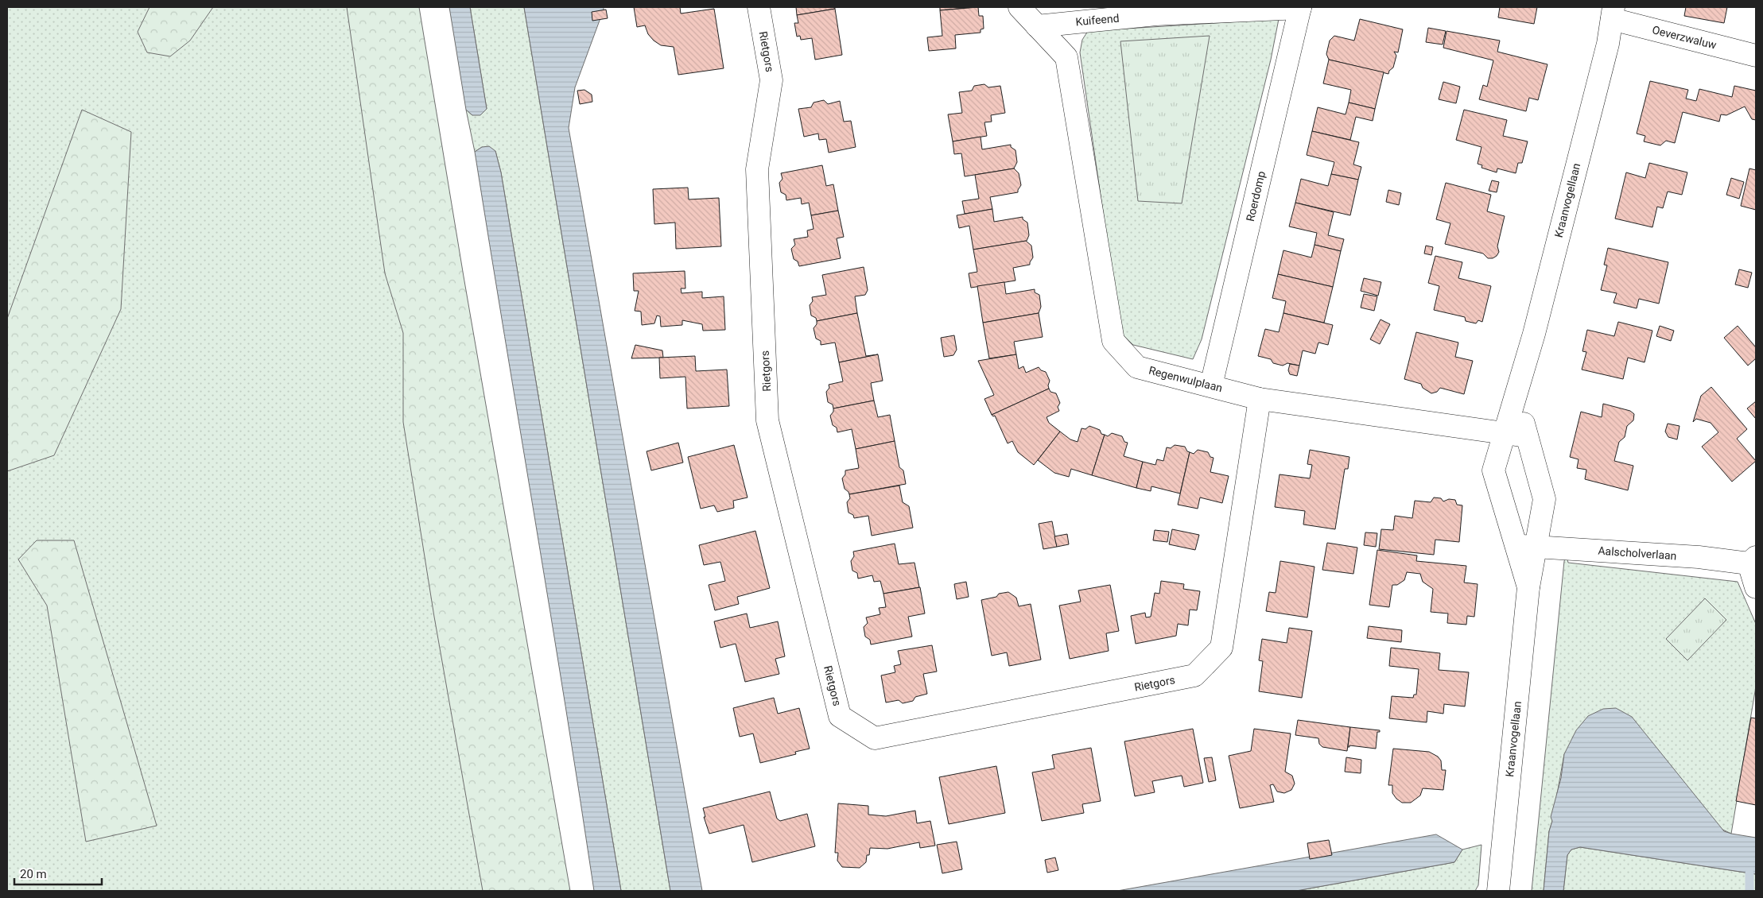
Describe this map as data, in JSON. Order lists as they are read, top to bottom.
{
  "streets": {
    "street": [
      "Kuifeend",
      "Oeverzwaluw",
      "Rietgors",
      "Roerdomp",
      "Kraanvogellaan",
      "Regenwulplaan",
      "Aalscholverlaan"
    ]
  },
  "crossings": [
    ["Kuifeend", "Roerdomp"],
    ["Kuifeend", "Regenwulplaan"],
    ["Oeverzwaluw", "Kraanvogellaan"],
    ["Rietgors", "Regenwulplaan"],
    ["Roerdomp", "Regenwulplaan"],
    ["Kraanvogellaan", "Regenwulplaan"],
    ["Kraanvogellaan", "Aalscholverlaan"]
  ],
  "scale_bar": "20 m"
}
